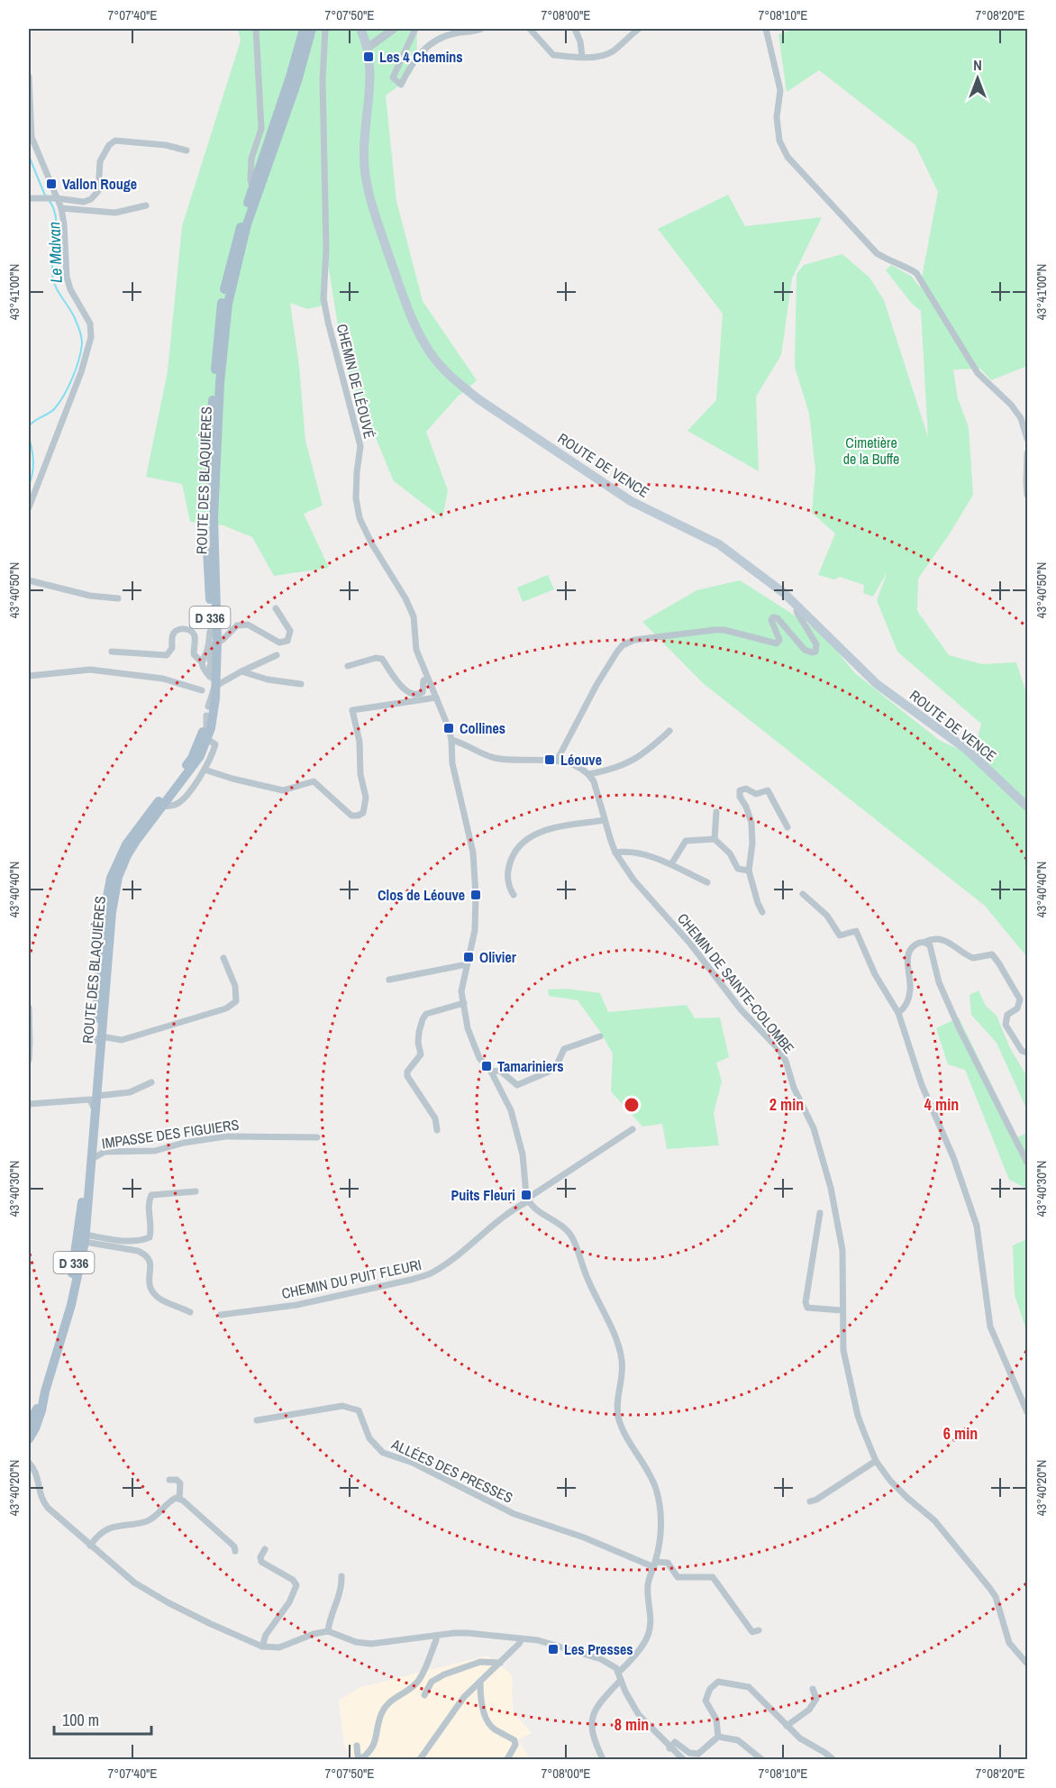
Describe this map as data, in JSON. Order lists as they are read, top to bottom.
{
  "streets": {
    "main road": ["ROUTE DE VENCE", "ROUTE DES BLAQUIÈRES", "D 336"],
    "street": [
      "CHEMIN DE LÉOUVÉ",
      "CHEMIN DE SAINTE-COLOMBE",
      "IMPASSE DES FIGUIERS",
      "CHEMIN DU PUIT FLEURI",
      "ALLÉES DES PRESSES"
    ]
  },
  "crossings": [
    ["CHEMIN DE LÉOUVÉ", "CHEMIN DU PUIT FLEURI"],
    ["ROUTE DES BLAQUIÈRES", "IMPASSE DES FIGUIERS"]
  ],
  "water": ["Le Malvan"],
  "parks": ["Cimetière de la Buffe"],
  "places": {
    "transit": [
      "Les 4 Chemins",
      "Vallon Rouge",
      "Collines",
      "Léouve",
      "Clos de Léouve",
      "Olivier",
      "Tamariniers",
      "Puits Fleuri",
      "Les Presses"
    ]
  },
  "scale_bar": "100 m",
  "north": "top",
  "coordinates": [
    "7°07'40\"E",
    "7°07'50\"E",
    "7°08'00\"E",
    "7°08'10\"E",
    "7°08'20\"E",
    "43°41'00\"N",
    "43°40'50\"N",
    "43°40'40\"N",
    "43°40'30\"N",
    "43°40'20\"N"
  ],
  "rings": [
    "2 min",
    "4 min",
    "6 min",
    "8 min"
  ]
}
